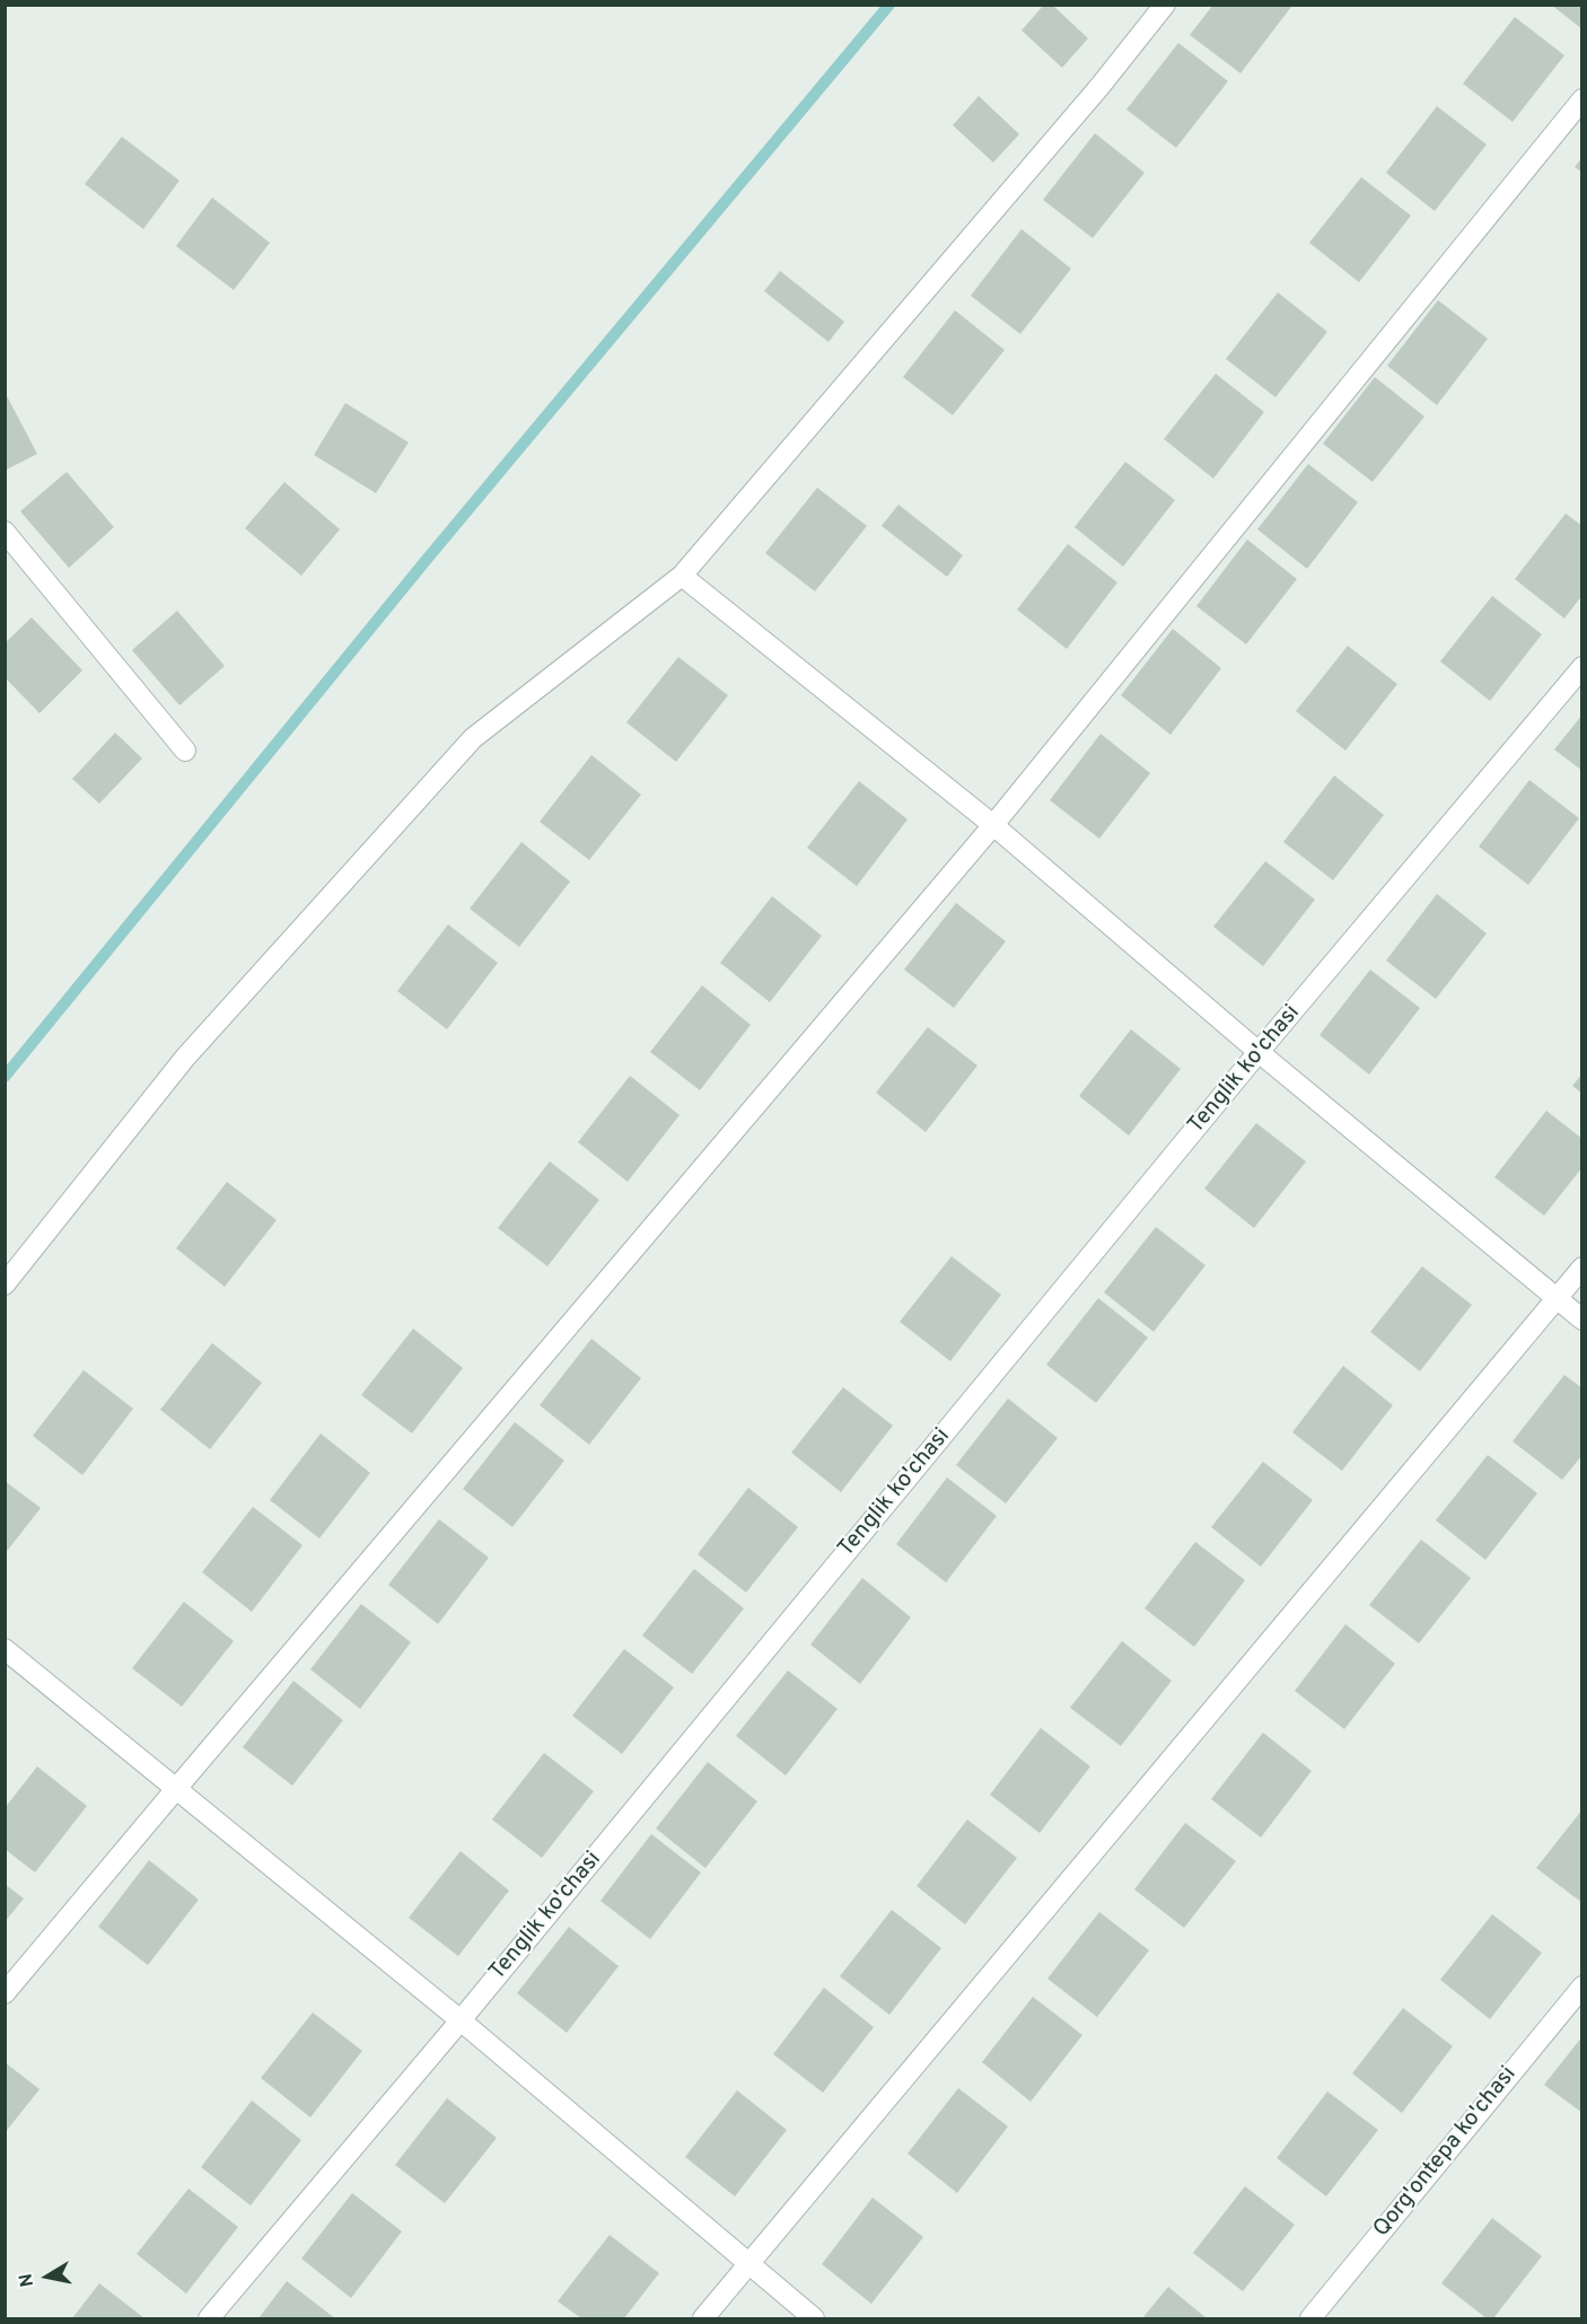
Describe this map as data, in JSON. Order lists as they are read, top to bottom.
{
  "streets": {
    "street": ["Tenglik ko'chasi", "Qorg'ontepa ko'chasi"]
  },
  "north": "left"
}
